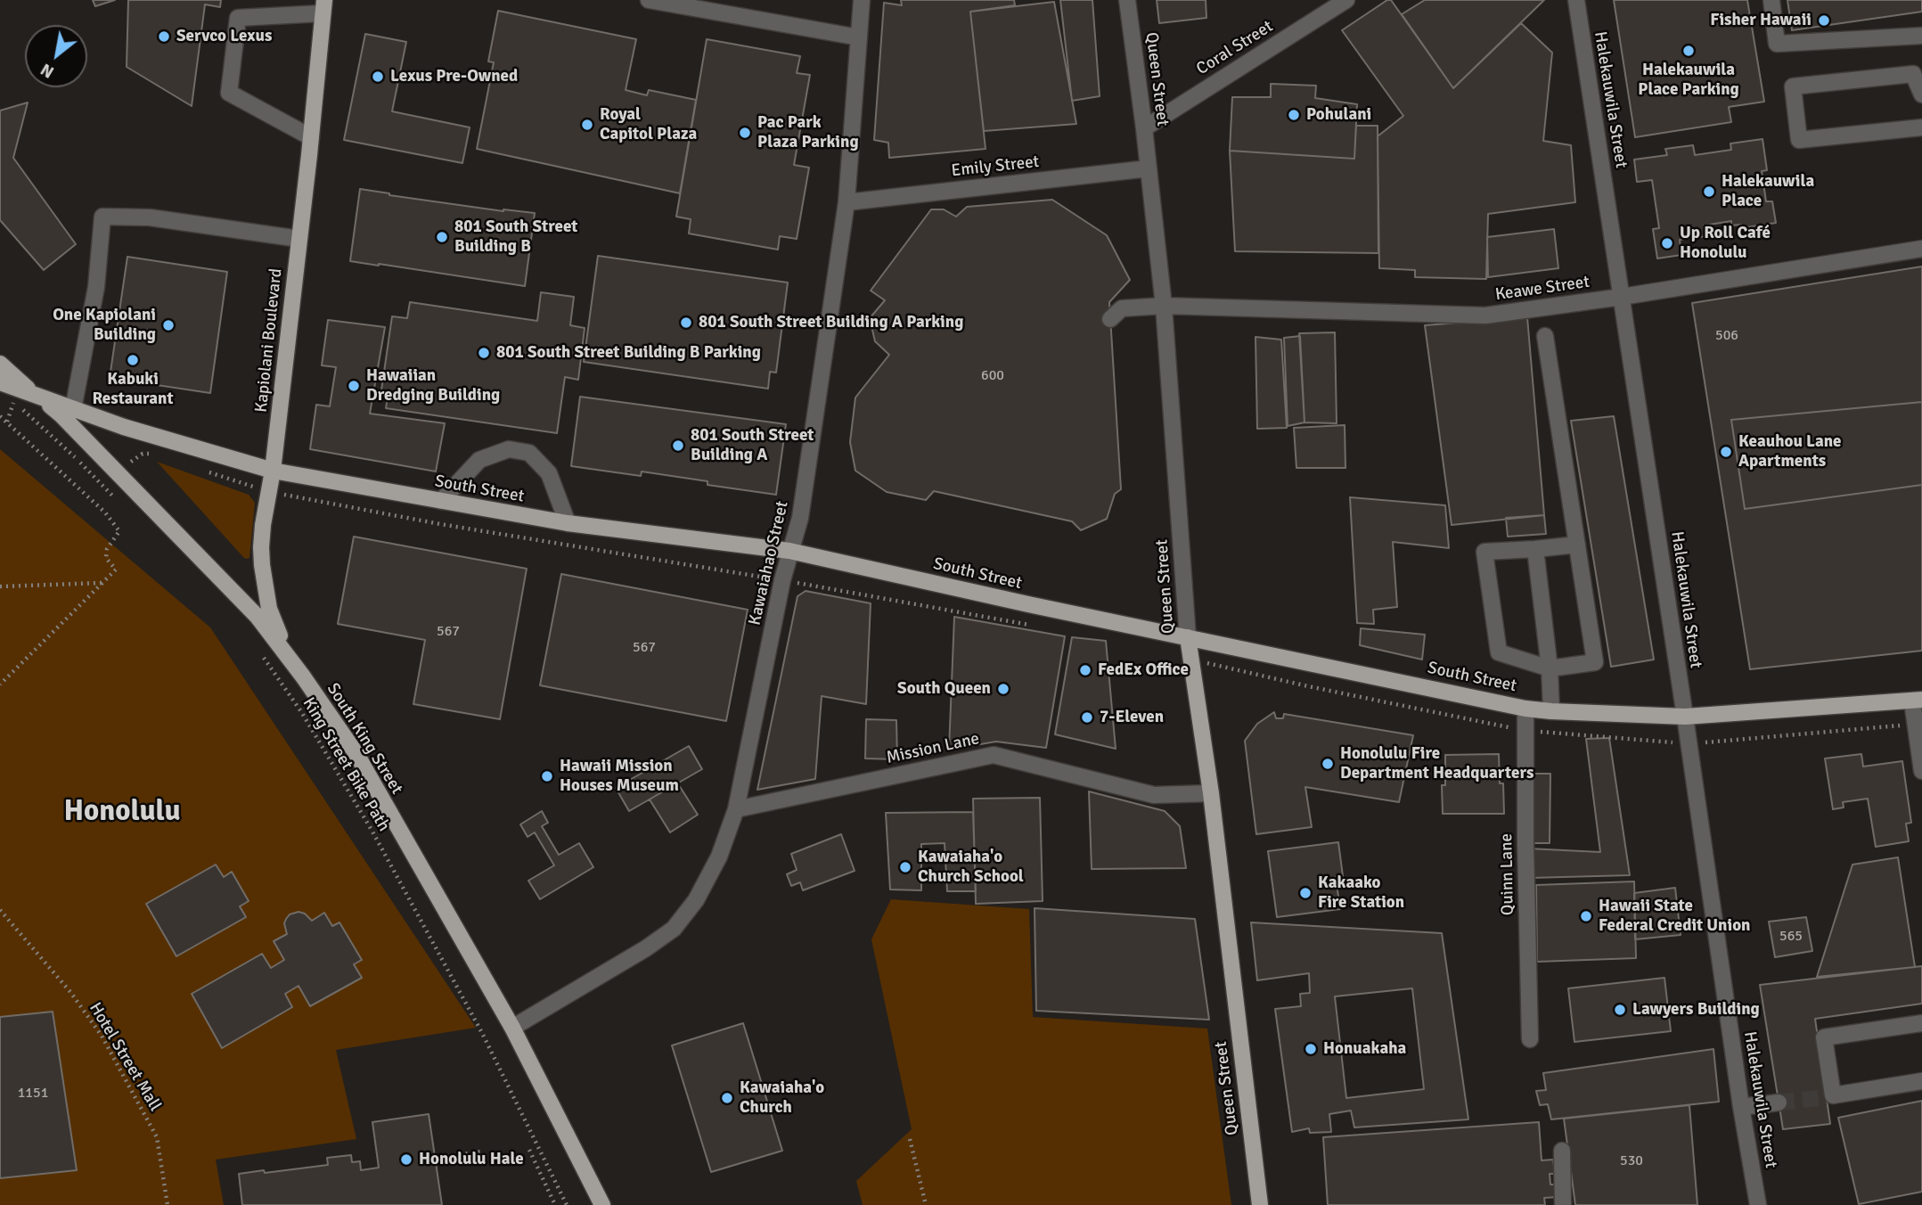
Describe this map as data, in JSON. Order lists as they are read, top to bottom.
{
  "streets": {
    "main road": [
      "Queen Street",
      "Kapiolani Boulevard",
      "South Street",
      "South King Street"
    ],
    "street": [
      "Coral Street",
      "Halekauwila Street",
      "Emily Street",
      "Keawe Street",
      "Kawaiahao Street",
      "Mission Lane",
      "Quinn Lane"
    ],
    "path": ["King Street Bike Path", "Hotel Street Mall"]
  },
  "crossings": [
    ["Coral Street", "Queen Street"],
    ["Queen Street", "Emily Street"],
    ["Queen Street", "Keawe Street"],
    ["Queen Street", "South Street"],
    ["Queen Street", "Mission Lane"],
    ["Halekauwila Street", "Keawe Street"],
    ["Halekauwila Street", "South Street"],
    ["Emily Street", "Kawaiahao Street"],
    ["Kapiolani Boulevard", "South Street"],
    ["Kapiolani Boulevard", "South King Street"],
    ["South Street", "Kawaiahao Street"],
    ["South Street", "South King Street"],
    ["South Street", "Quinn Lane"],
    ["Kawaiahao Street", "South King Street"],
    ["Kawaiahao Street", "Mission Lane"]
  ],
  "districts": ["Honolulu"],
  "places": [
    "Fisher Hawaii",
    "Servco Lexus",
    "Halekauwila Place Parking",
    "Lexus Pre-Owned",
    "Pohulani",
    "Royal Capitol Plaza",
    "Pac Park Plaza Parking",
    "Halekauwila Place",
    "801 South Street Building B",
    "Up Roll Café Honolulu",
    "801 South Street Building A Parking",
    "One Kapiolani Building",
    "801 South Street Building B Parking",
    "Kabuki Restaurant",
    "Hawaiian Dredging Building",
    "801 South Street Building A",
    "Keauhou Lane Apartments",
    "FedEx Office",
    "South Queen",
    "7-Eleven",
    "Honolulu Fire Department Headquarters",
    "Hawaii Mission Houses Museum",
    "Kawaiaha'o Church School",
    "Kakaako Fire Station",
    "Hawaii State Federal Credit Union",
    "Lawyers Building",
    "Honuakaha",
    "Kawaiaha'o Church",
    "Honolulu Hale"
  ],
  "house_numbers": [
    "506",
    "600",
    "567",
    "567",
    "565",
    "1151",
    "530"
  ],
  "north": "bottom left"
}
